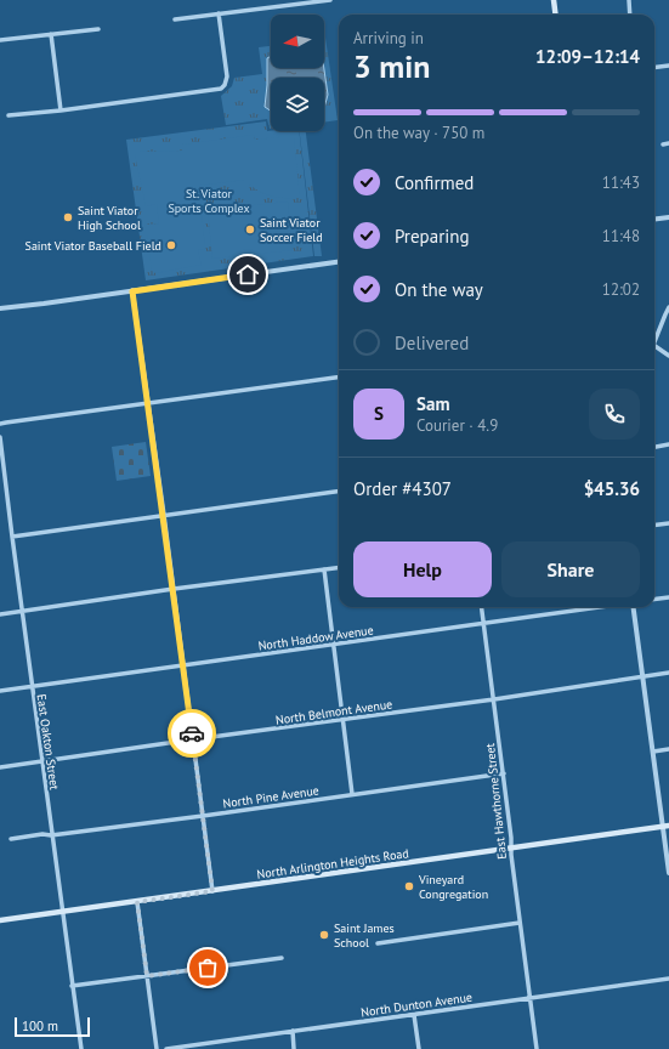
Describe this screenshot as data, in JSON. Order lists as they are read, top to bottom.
{
  "streets": {
    "main road": ["North Arlington Heights Road"],
    "street": [
      "North Haddow Avenue",
      "North Belmont Avenue",
      "East Oakton Street",
      "North Pine Avenue",
      "East Hawthorne Street",
      "North Dunton Avenue"
    ]
  },
  "crossings": [
    ["North Haddow Avenue", "East Oakton Street"],
    ["North Haddow Avenue", "East Hawthorne Street"],
    ["North Belmont Avenue", "East Oakton Street"],
    ["North Belmont Avenue", "East Hawthorne Street"],
    ["East Oakton Street", "North Pine Avenue"],
    ["East Oakton Street", "North Arlington Heights Road"],
    ["North Pine Avenue", "East Hawthorne Street"],
    ["East Hawthorne Street", "North Arlington Heights Road"],
    ["East Hawthorne Street", "North Dunton Avenue"]
  ],
  "parks": ["St. Viator Sports Complex"],
  "places": [
    "Saint Viator High School",
    "Saint Viator Soccer Field",
    "Saint Viator Baseball Field",
    "Vineyard Congregation",
    "Saint James School"
  ],
  "scale_bar": "100 m",
  "north": "left",
  "page": {
    "heading": ["3 min", "Arriving in", "12:09–12:14"],
    "panel": [
      "Sam",
      "Courier · 4.9",
      "Order #4307",
      "$45.36"
    ],
    "bar": "On the way · 750 m",
    "list": [
      ["Confirmed", "11:43"],
      ["Preparing", "11:48"],
      ["On the way", "12:02"],
      "Delivered"
    ],
    "round": "S",
    "buttons": ["Help", "Share"],
    "scale": "100 m"
  }
}
